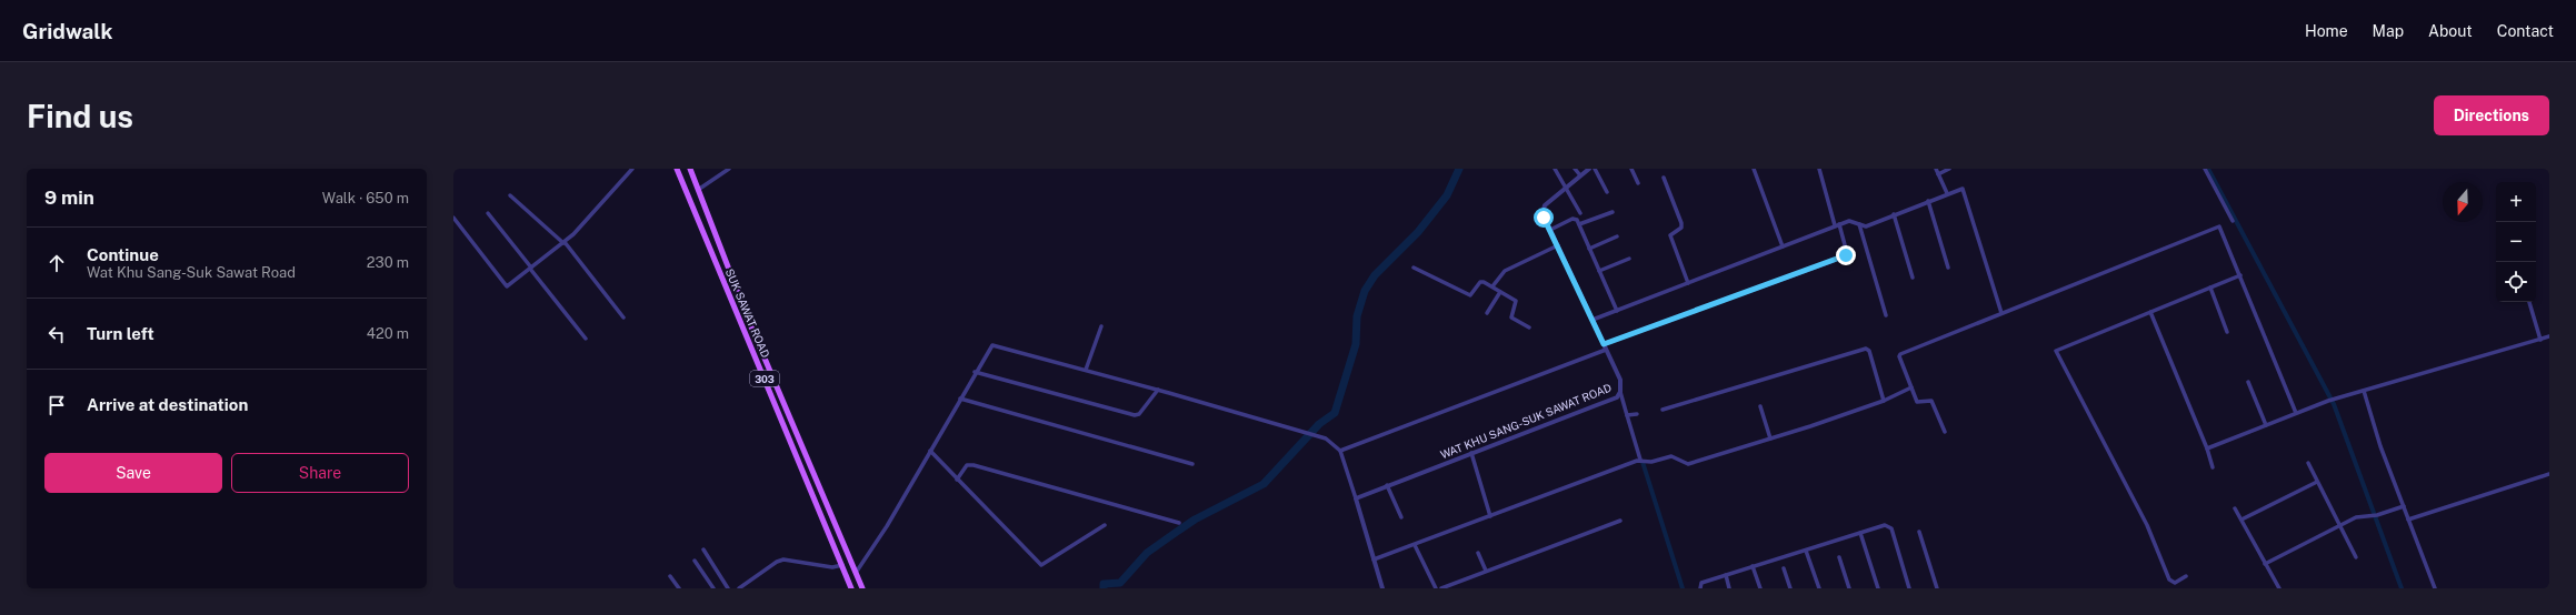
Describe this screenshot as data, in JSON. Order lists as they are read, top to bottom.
{
  "streets": {
    "main road": ["SUK SAWAT ROAD", "303"],
    "street": ["WAT KHU SANG-SUK SAWAT ROAD"]
  },
  "north": "bottom",
  "page": {
    "header": "Gridwalk",
    "nav": [
      "Home",
      "Map",
      "About",
      "Contact"
    ],
    "buttons": [
      "Directions",
      ["Save", "Share"]
    ],
    "title": "Find us",
    "heading": ["9 min", "Walk · 650 m"],
    "map_buttons": ["+", "−"],
    "list": [
      ["Continue", "Wat Khu Sang-Suk Sawat Road", "230 m"],
      ["Turn left", "420 m"],
      "Arrive at destination"
    ]
  }
}
